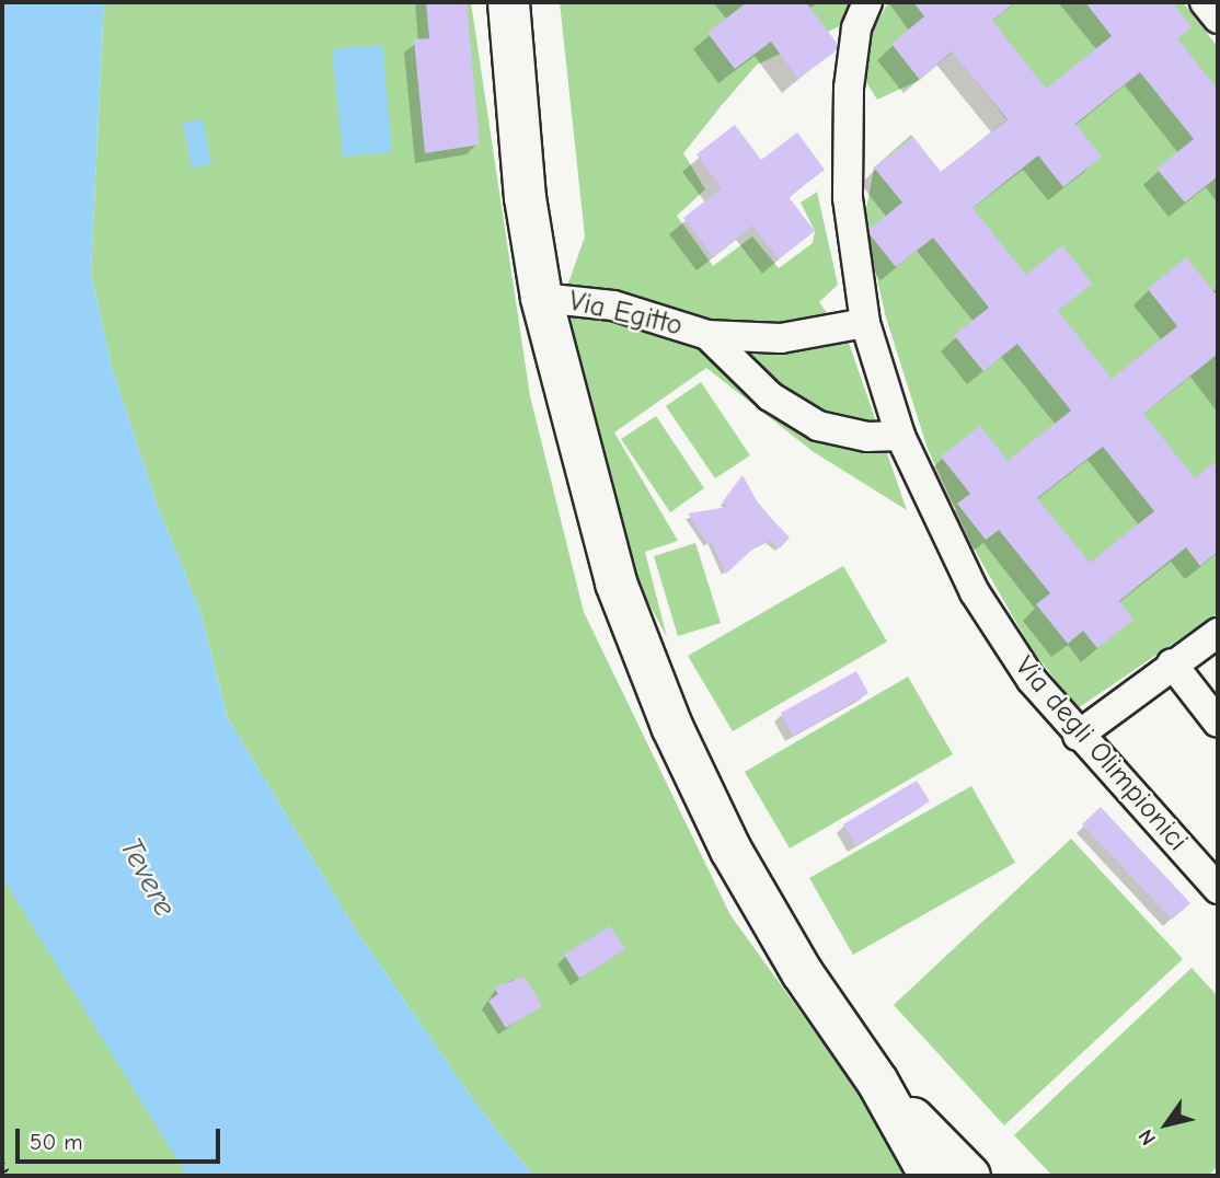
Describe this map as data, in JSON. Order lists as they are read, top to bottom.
{
  "streets": {
    "street": ["Via Egitto", "Via degli Olimpionici"]
  },
  "crossings": [
    ["Via Egitto", "Via degli Olimpionici"]
  ],
  "water": ["Tevere"],
  "scale_bar": "50 m",
  "north": "bottom left"
}
